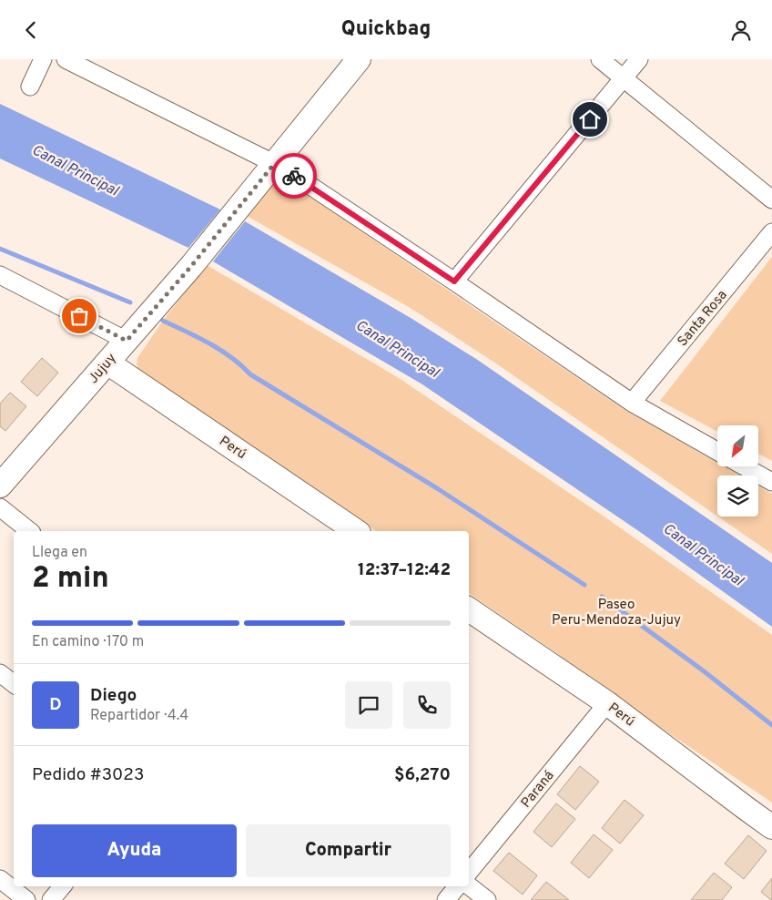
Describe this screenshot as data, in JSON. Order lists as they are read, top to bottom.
{
  "streets": {
    "main road": ["Jujuy", "Perú"],
    "street": ["Santa Rosa", "Paraná"]
  },
  "crossings": [
    ["Jujuy", "Perú"],
    ["Perú", "Paraná"]
  ],
  "water": ["Canal Principal"],
  "parks": ["Paseo Peru-Mendoza-Jujuy"],
  "north": "bottom left",
  "page": {
    "header": "Quickbag",
    "heading": ["2 min", "Llega en", "12:37–12:42"],
    "panel": [
      "Diego",
      "Repartidor · 4.4",
      "Pedido #3023",
      "$6,270"
    ],
    "bar": "En camino · 170 m",
    "round": "D",
    "buttons": ["Ayuda", "Compartir"]
  }
}
